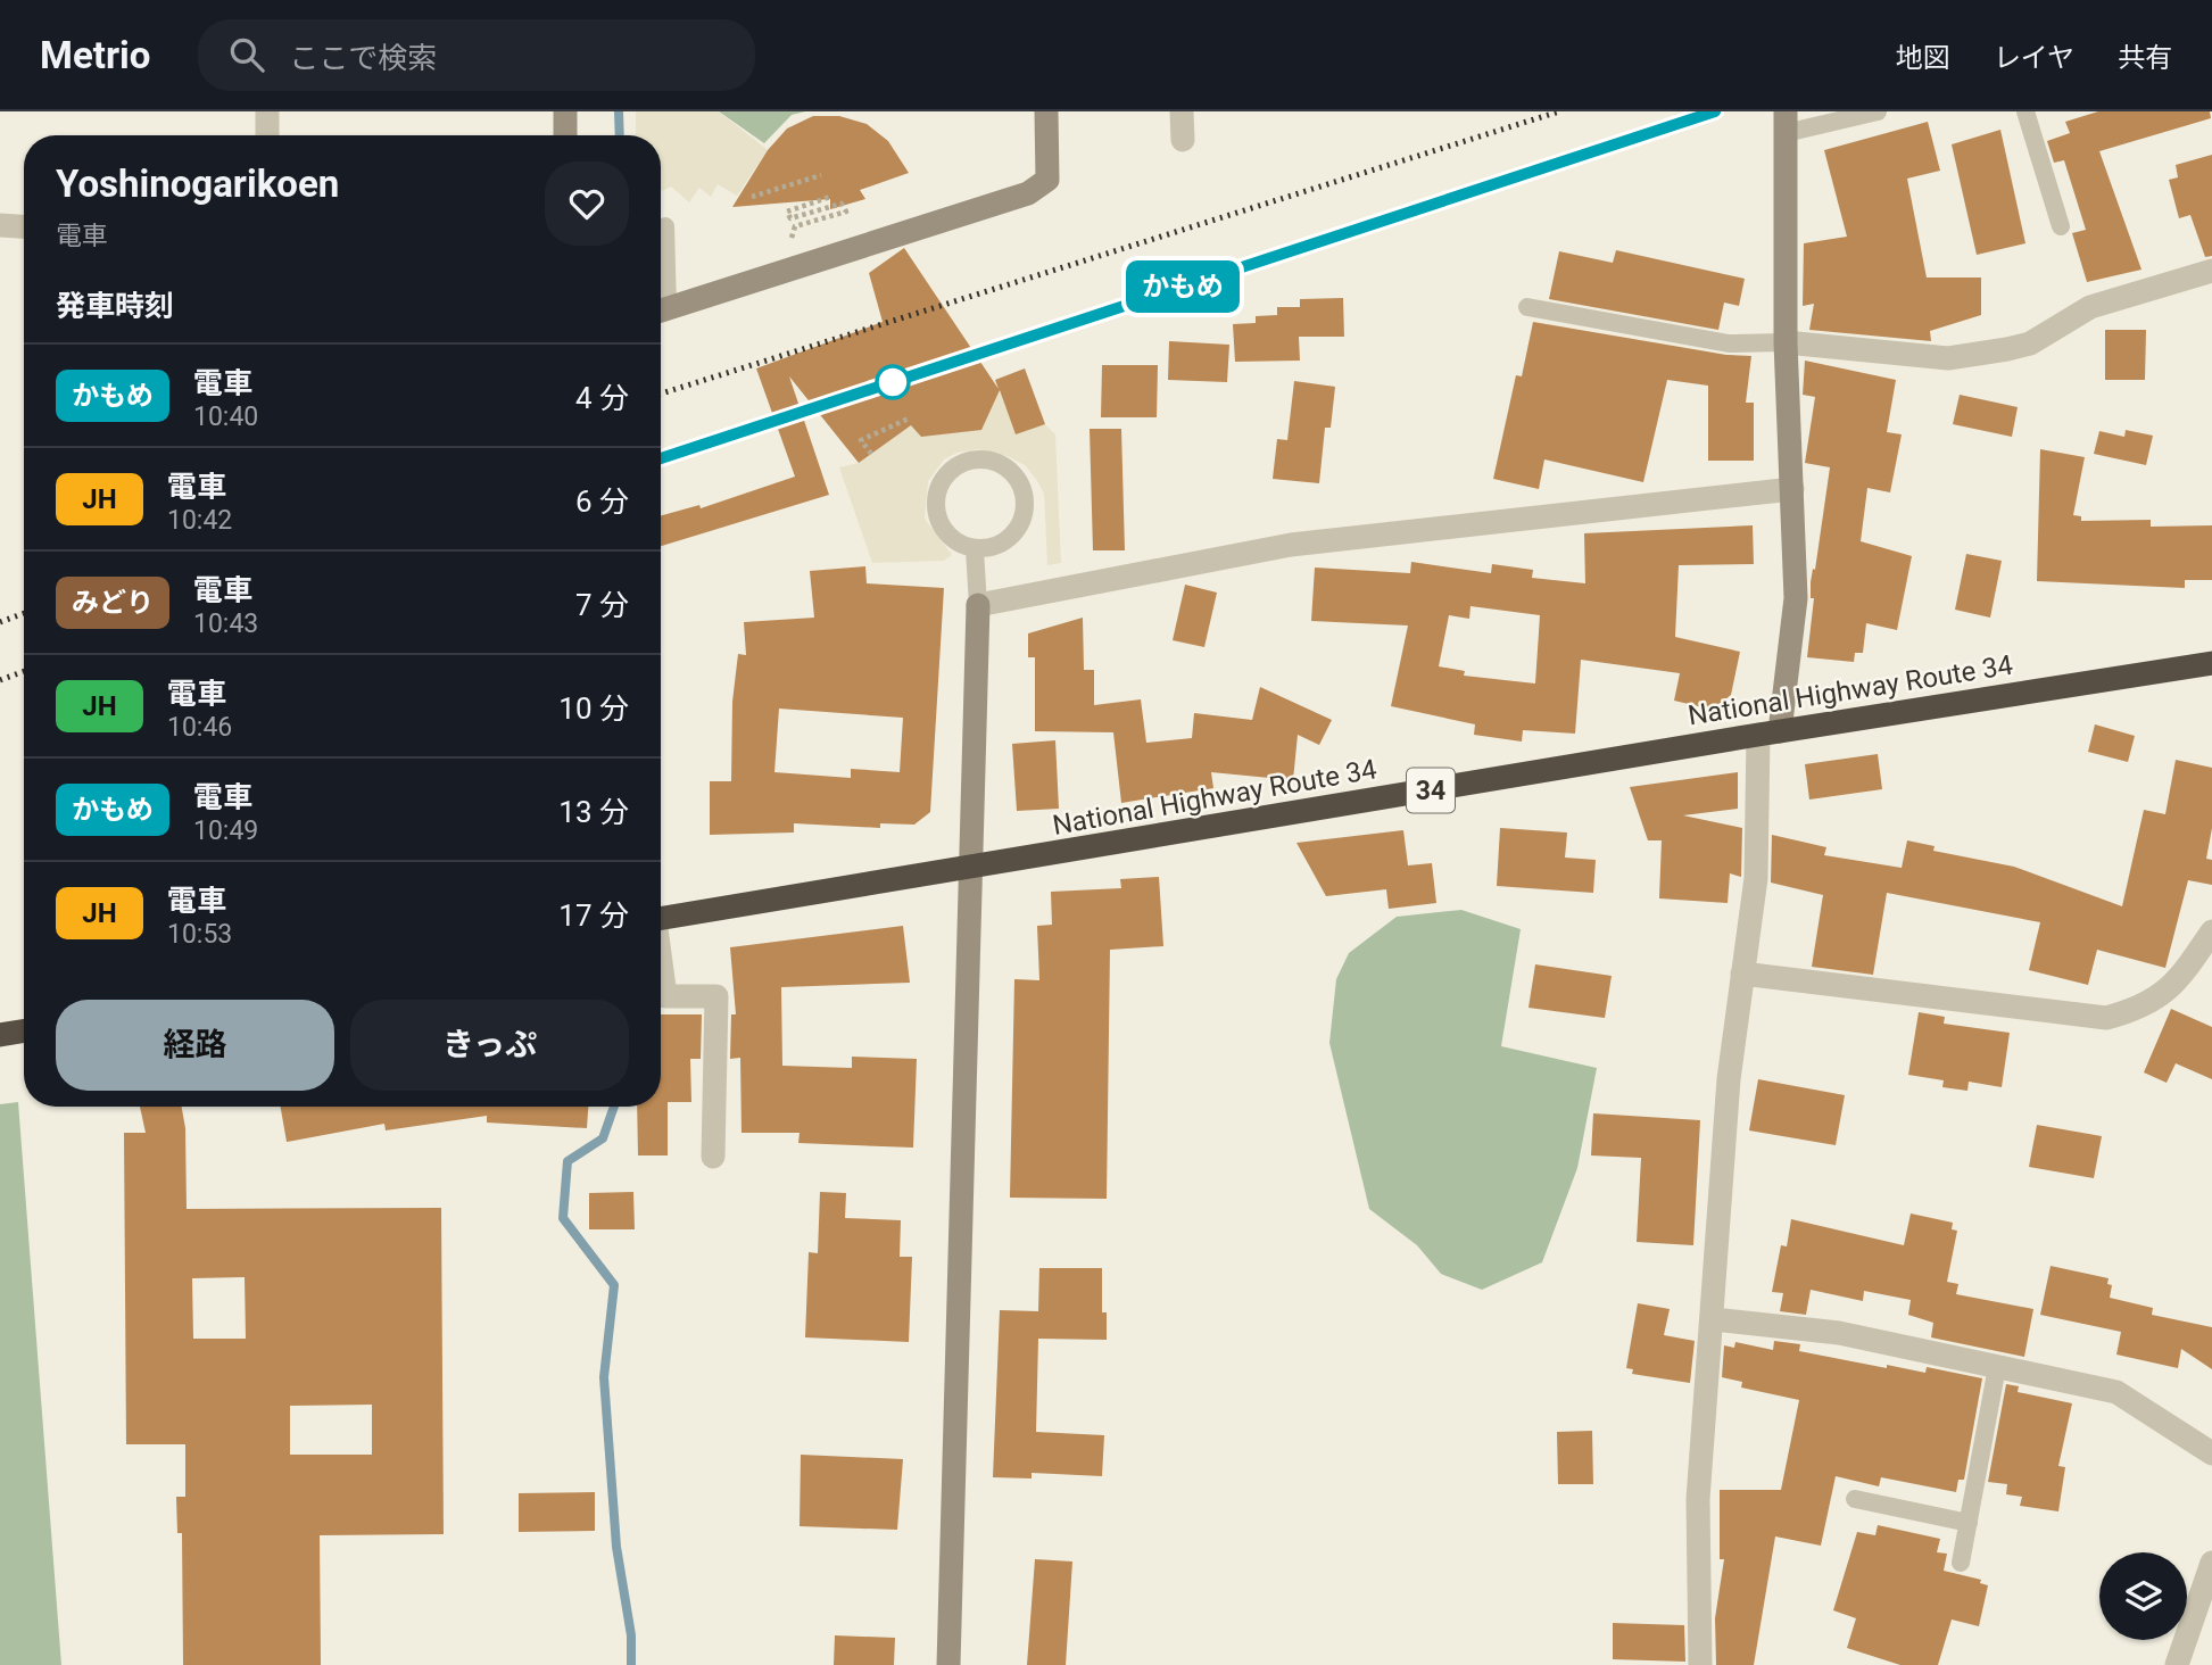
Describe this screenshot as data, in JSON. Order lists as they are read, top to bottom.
{
  "streets": {
    "highway": ["National Highway Route 34", "34"]
  },
  "page": {
    "header": "Metrio",
    "search": "ここで検索",
    "nav": ["地図", "レイヤ", "共有"],
    "on_map": "かもめ",
    "heading": [
      ["Yoshinogarikoen", "電車"],
      "発車時刻"
    ],
    "list": [
      {
        "mark": "かもめ",
        "name": "電車",
        "note": "10:40",
        "value": "4 分"
      },
      {
        "mark": "JH",
        "name": "電車",
        "note": "10:42",
        "value": "6 分"
      },
      {
        "mark": "みどり",
        "name": "電車",
        "note": "10:43",
        "value": "7 分"
      },
      {
        "mark": "JH",
        "name": "電車",
        "note": "10:46",
        "value": "10 分"
      },
      {
        "mark": "かもめ",
        "name": "電車",
        "note": "10:49",
        "value": "13 分"
      },
      {
        "mark": "JH",
        "name": "電車",
        "note": "10:53",
        "value": "17 分"
      }
    ],
    "buttons": ["経路", "きっぷ"]
  }
}
